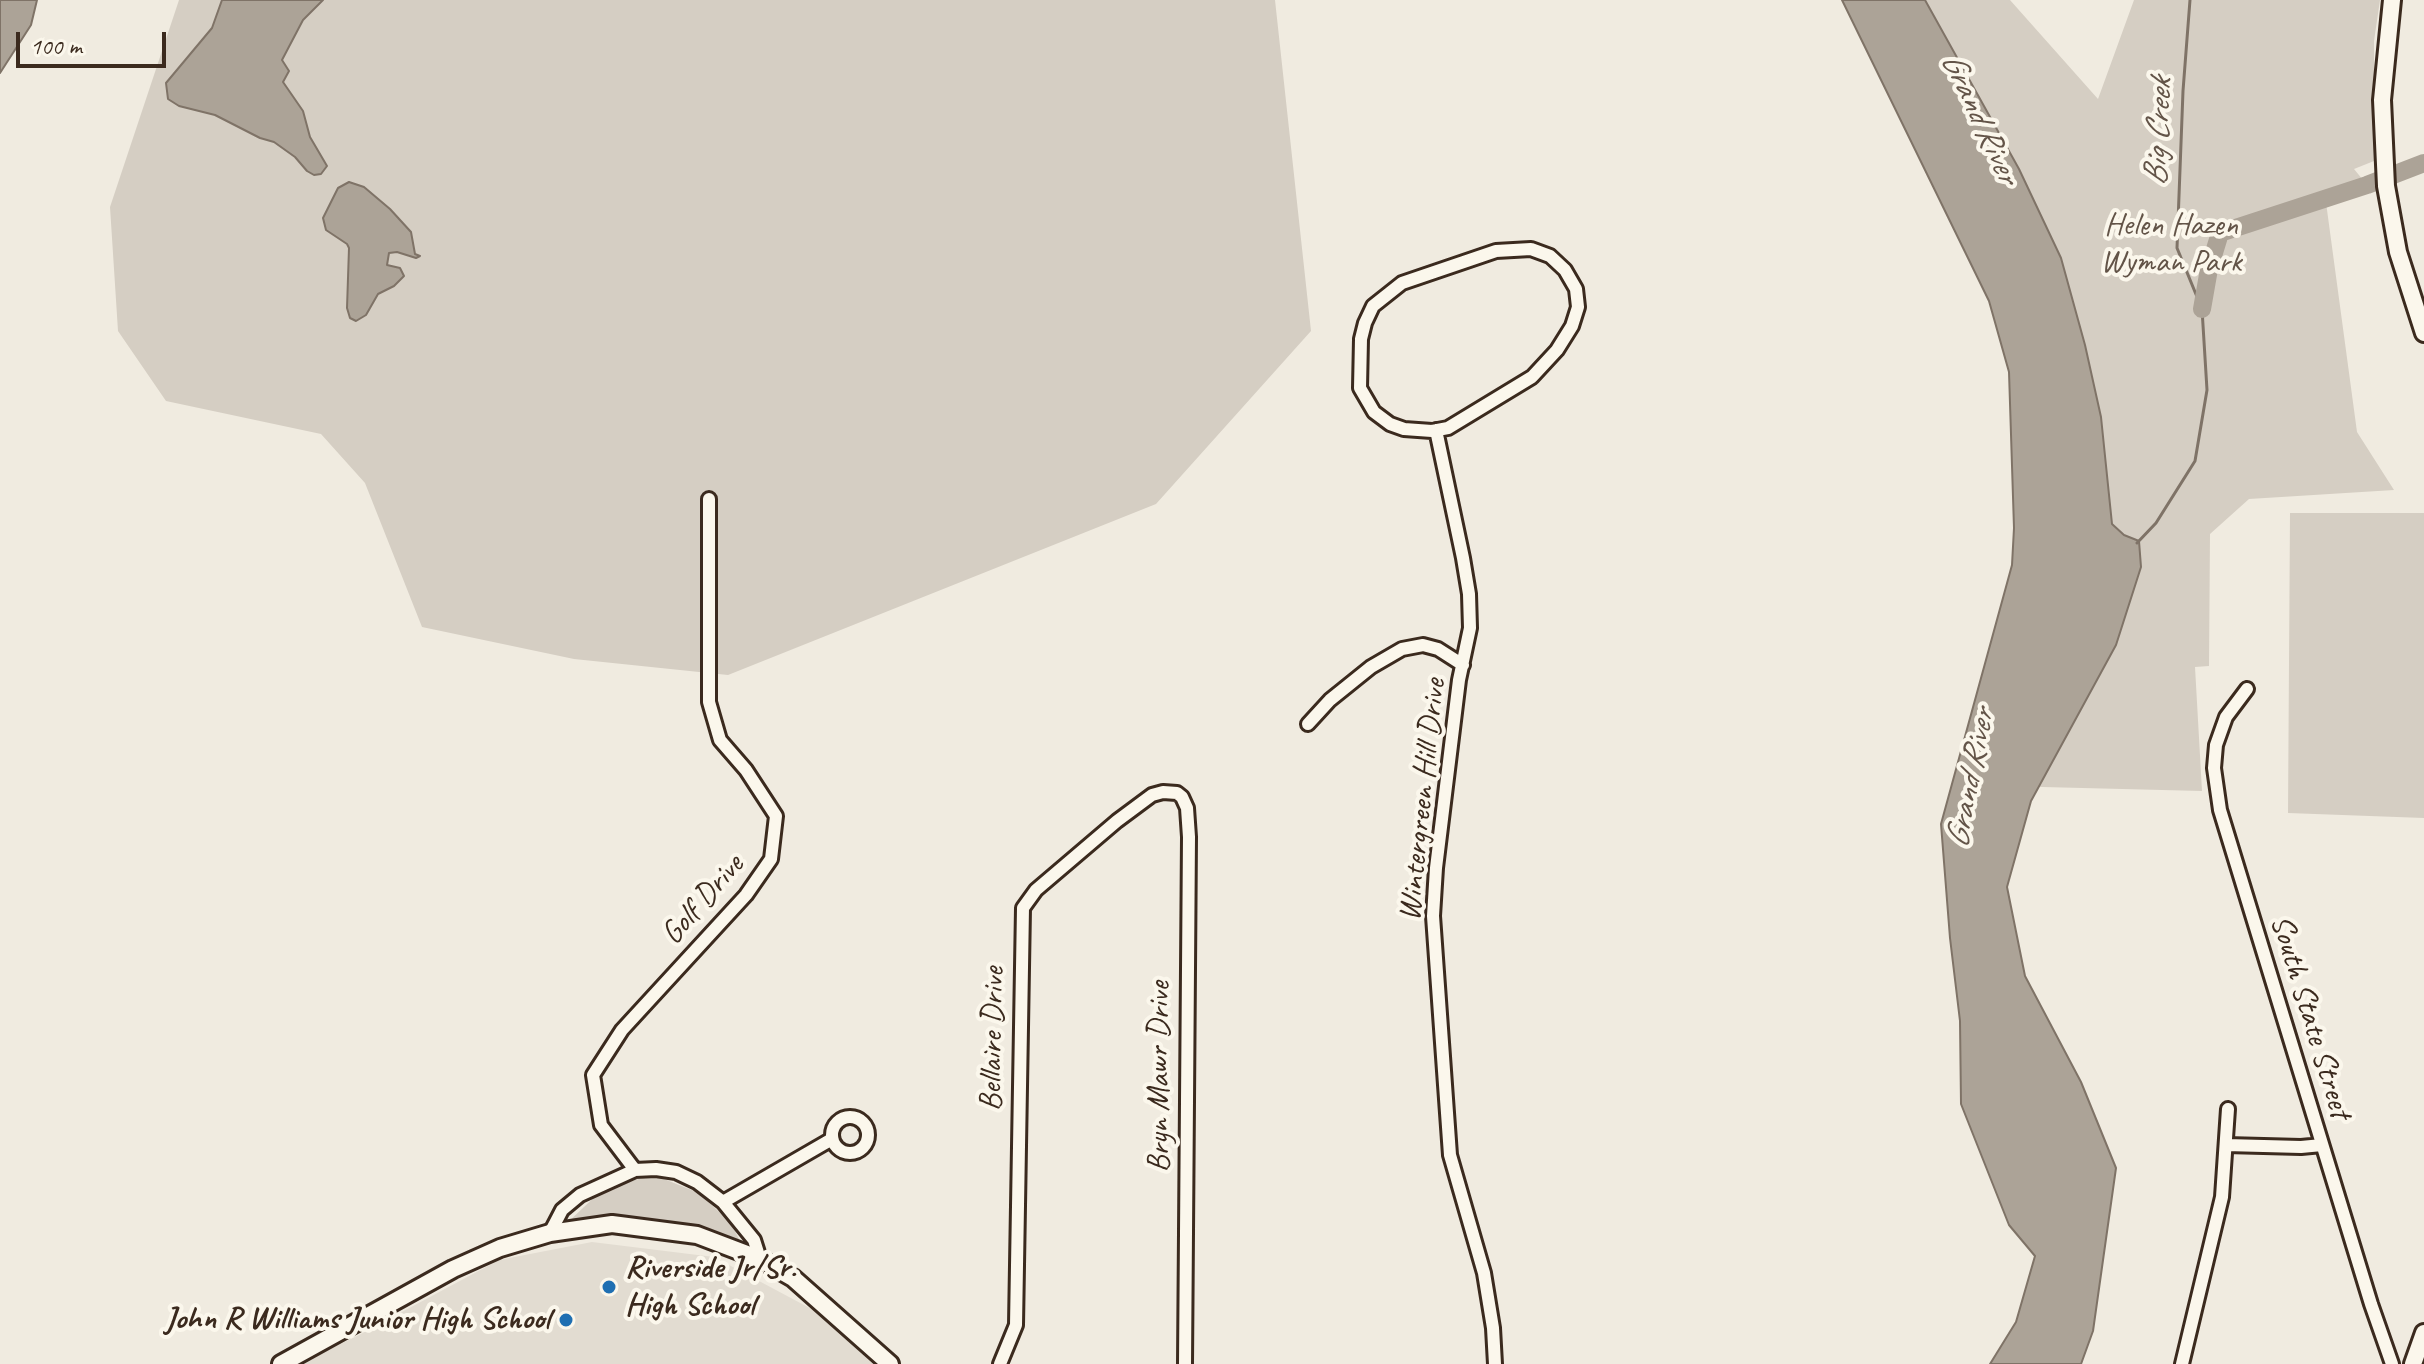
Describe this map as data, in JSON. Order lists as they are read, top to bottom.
{
  "streets": {
    "street": [
      "Wintergreen Hill Drive",
      "Golf Drive",
      "South State Street",
      "Bellaire Drive",
      "Bryn Mawr Drive"
    ]
  },
  "crossings": [
    ["Bellaire Drive", "Bryn Mawr Drive"]
  ],
  "water": ["Grand River", "Big Creek"],
  "parks": ["Helen Hazen Wyman Park"],
  "places": ["Riverside Jr/Sr. High School", "John R Williams Junior High School"],
  "scale_bar": "100 m"
}
